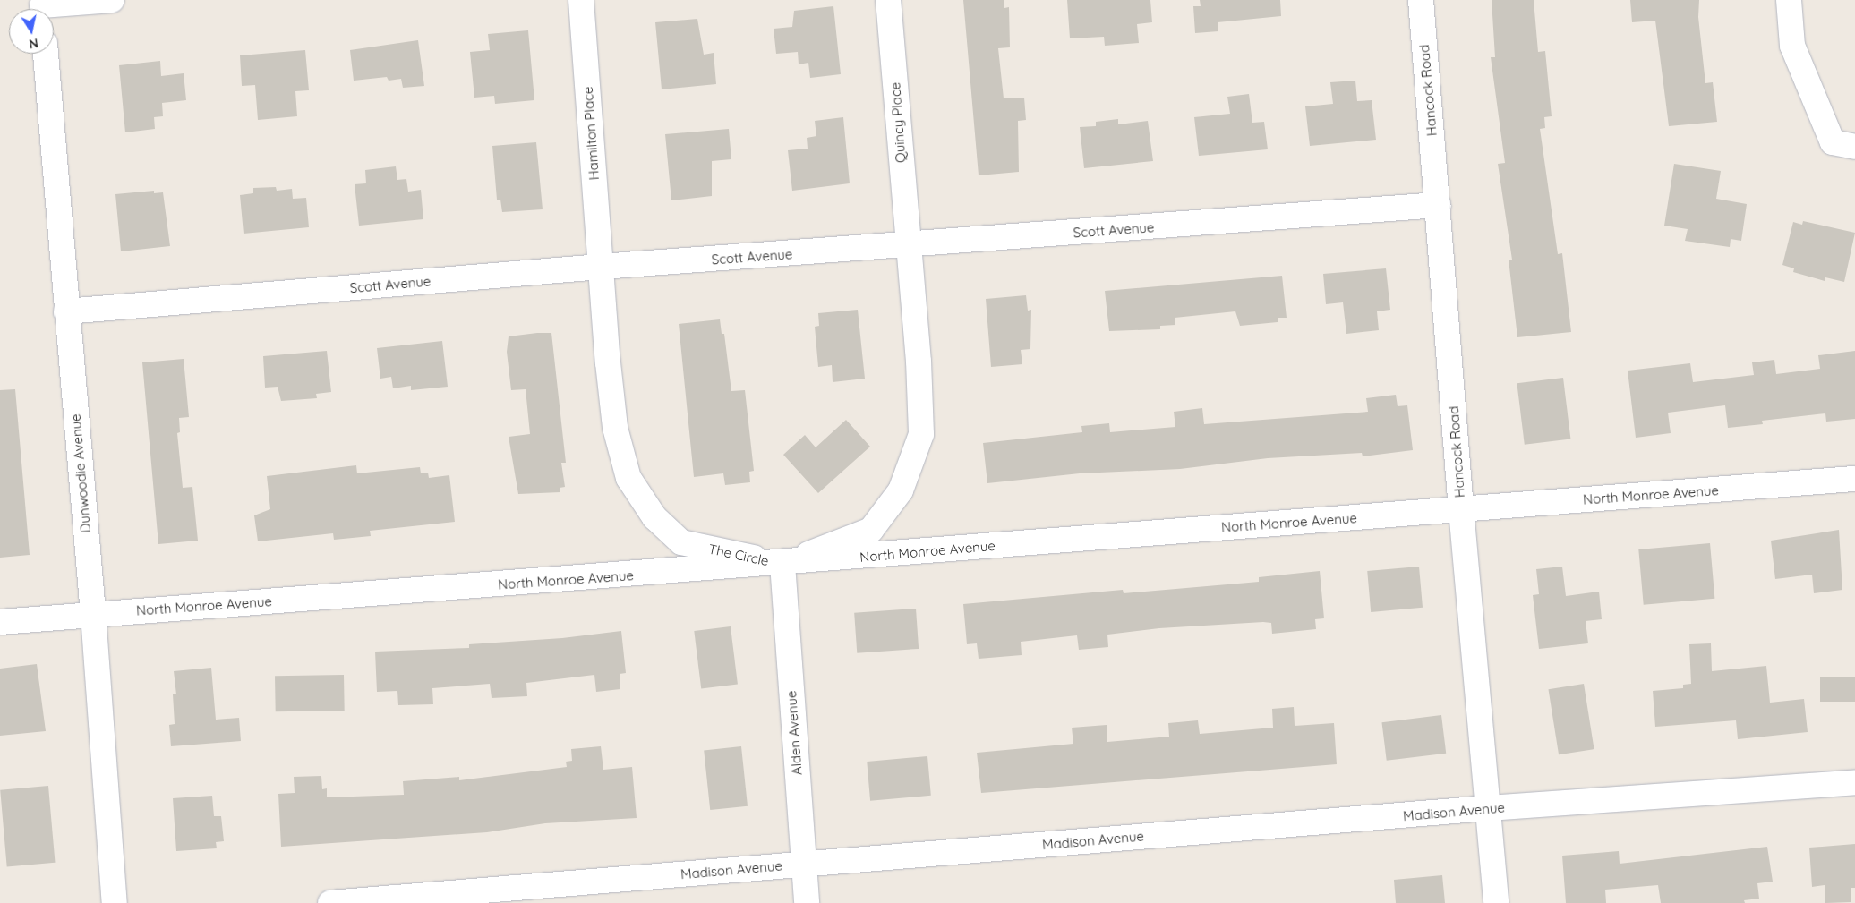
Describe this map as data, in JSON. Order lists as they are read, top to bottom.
{
  "streets": {
    "street": [
      "Hancock Road",
      "Quincy Place",
      "Hamilton Place",
      "Scott Avenue",
      "Dunwoodie Avenue",
      "North Monroe Avenue",
      "The Circle",
      "Alden Avenue",
      "Madison Avenue"
    ]
  },
  "crossings": [
    ["Hancock Road", "Scott Avenue"],
    ["Hancock Road", "North Monroe Avenue"],
    ["Hancock Road", "Madison Avenue"],
    ["Quincy Place", "Scott Avenue"],
    ["Quincy Place", "The Circle"],
    ["Hamilton Place", "Scott Avenue"],
    ["Hamilton Place", "The Circle"],
    ["Scott Avenue", "Dunwoodie Avenue"],
    ["Scott Avenue", "The Circle"],
    ["Dunwoodie Avenue", "North Monroe Avenue"],
    ["North Monroe Avenue", "The Circle"],
    ["North Monroe Avenue", "Alden Avenue"],
    ["The Circle", "Alden Avenue"],
    ["Alden Avenue", "Madison Avenue"]
  ],
  "north": "bottom"
}
